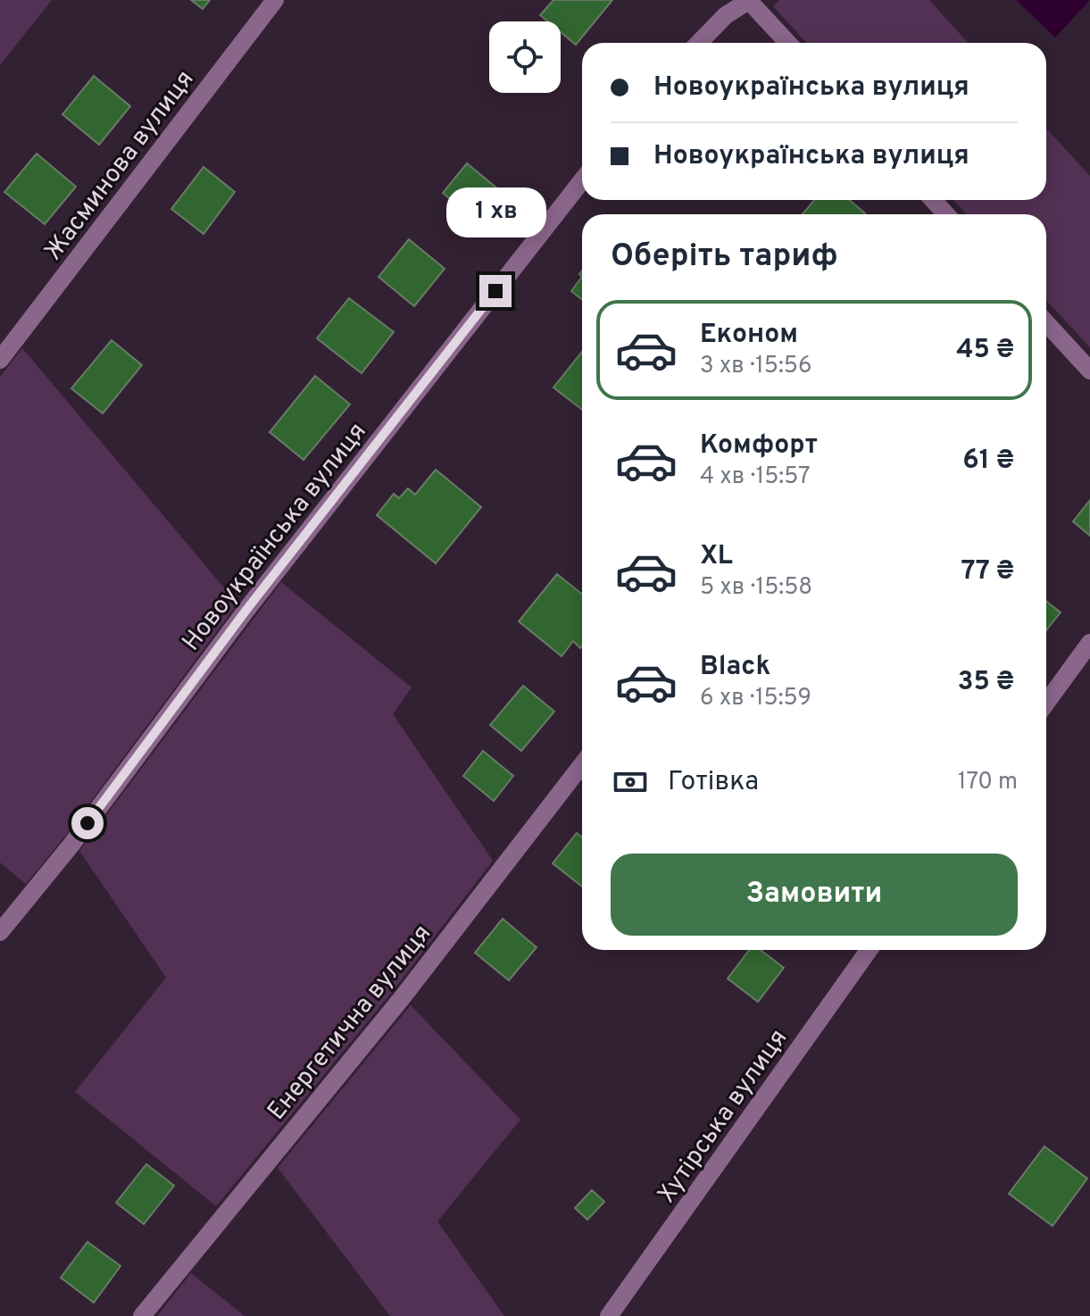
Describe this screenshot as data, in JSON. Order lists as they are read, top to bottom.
{
  "streets": {
    "street": [
      "Жасминова вулиця",
      "Новоукраїнська вулиця",
      "Енергетична вулиця",
      "Хутірська вулиця"
    ]
  },
  "page": {
    "banner": ["Новоукраїнська вулиця", "Новоукраїнська вулиця"],
    "bubble": "1 хв",
    "heading": "Оберіть тариф",
    "list": [
      {
        "name": "Економ",
        "note": "3 хв · 15:56",
        "value": "45 ₴"
      },
      {
        "name": "Комфорт",
        "note": "4 хв · 15:57",
        "value": "61 ₴"
      },
      {
        "name": "XL",
        "note": "5 хв · 15:58",
        "value": "77 ₴"
      },
      {
        "name": "Black",
        "note": "6 хв · 15:59",
        "value": "35 ₴"
      }
    ],
    "pay": ["Готівка", "170 m"],
    "buttons": "Замовити"
  }
}
